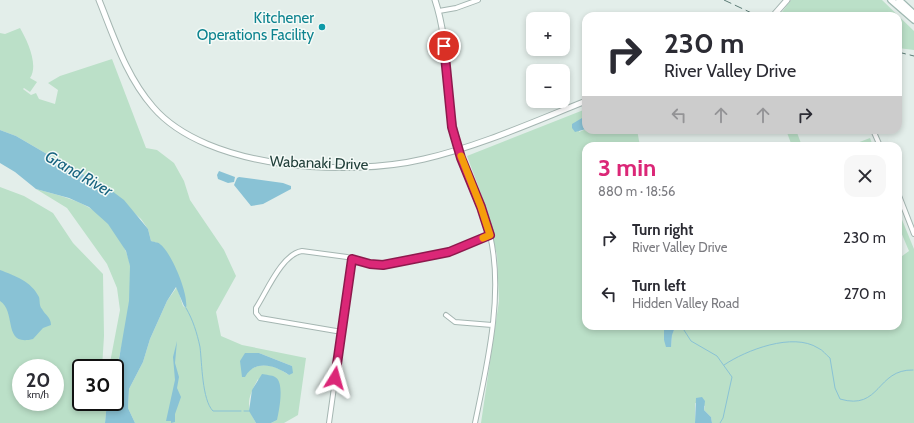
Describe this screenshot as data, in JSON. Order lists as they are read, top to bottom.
{
  "streets": {
    "street": ["Wabanaki Drive"]
  },
  "water": ["Grand River"],
  "places": ["Kitchener Operations Facility"],
  "page": {
    "map_buttons": ["+", "−"],
    "turn": ["230 m", "River Valley Drive"],
    "heading": ["3 min", "880 m · 18:56"],
    "list": [
      {
        "name": "Turn right",
        "note": "River Valley Drive",
        "value": "230 m"
      },
      {
        "name": "Turn left",
        "note": "Hidden Valley Road",
        "value": "270 m"
      }
    ],
    "speed": "20 km/h",
    "limit": "30"
  }
}
